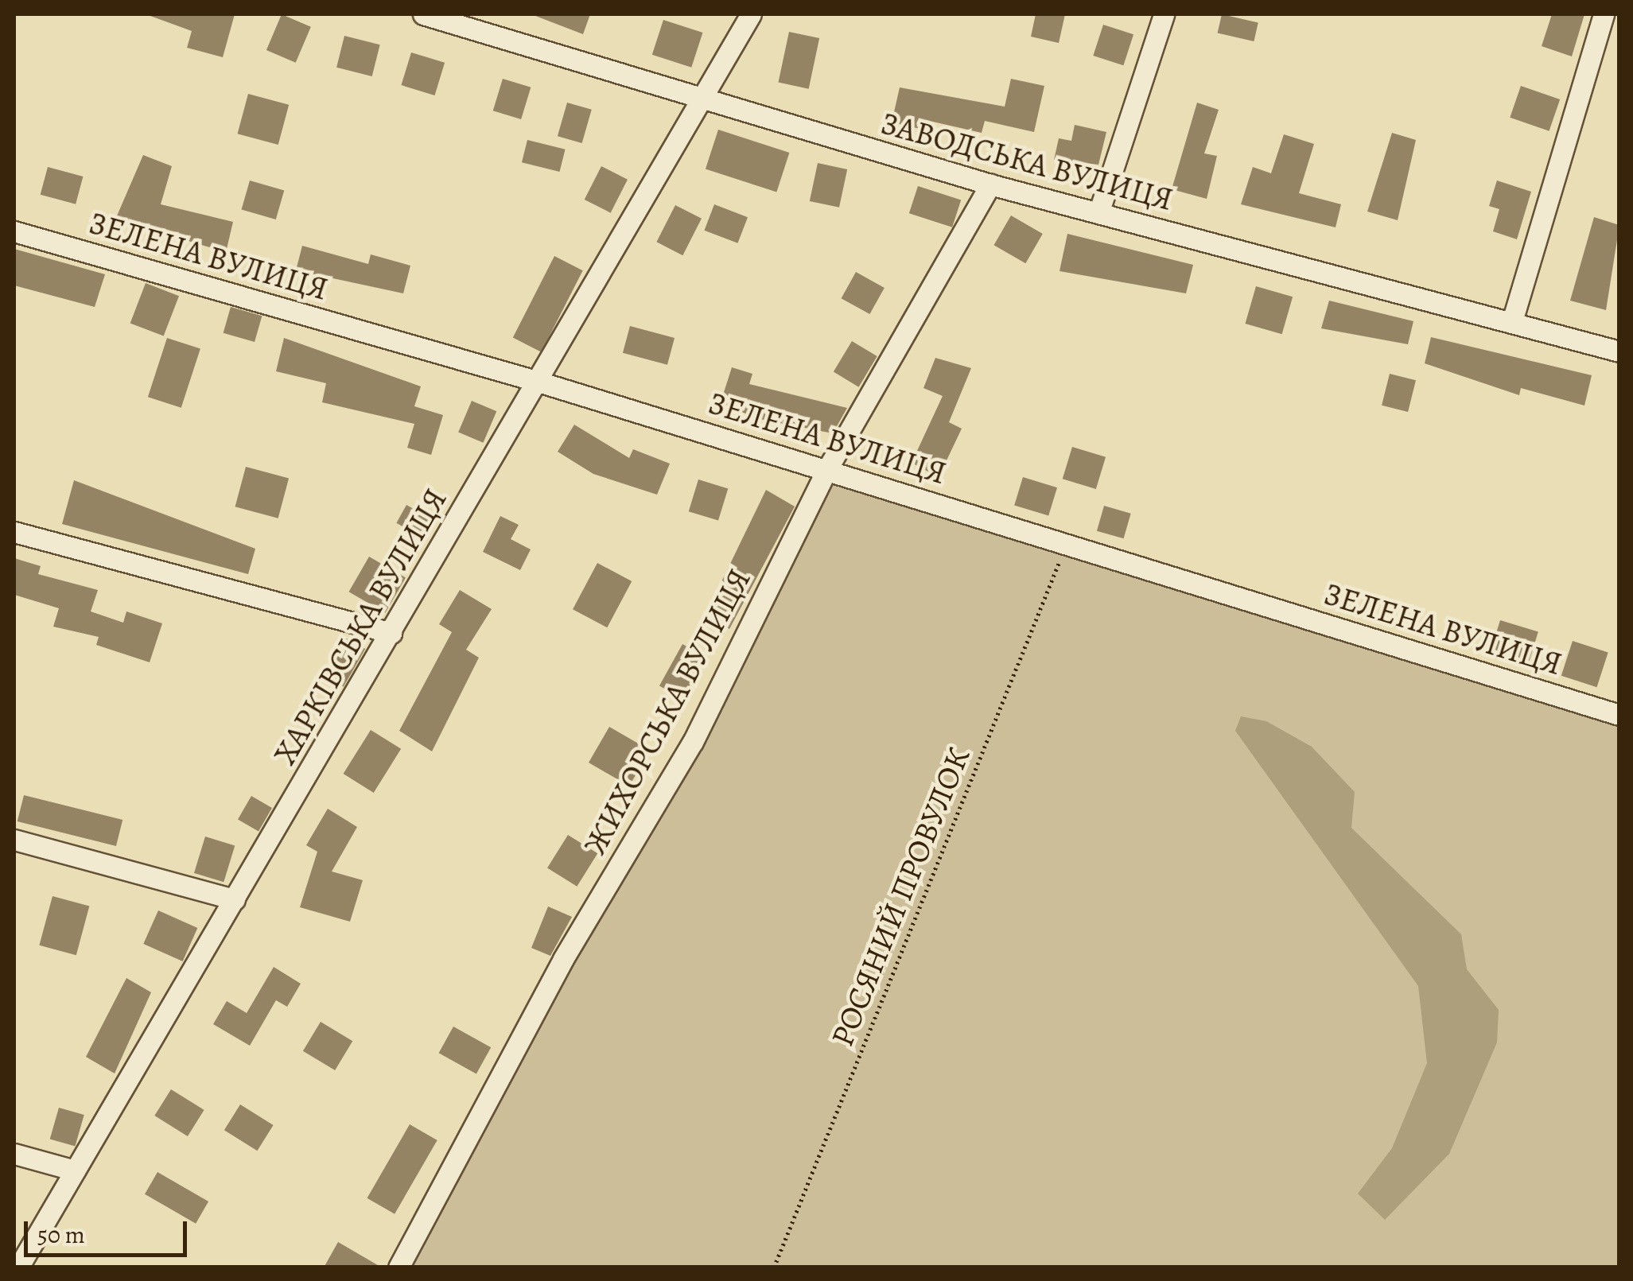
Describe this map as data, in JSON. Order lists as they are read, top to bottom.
{
  "streets": {
    "street": [
      "ЗАВОДСЬКА ВУЛИЦЯ",
      "ЗЕЛЕНА ВУЛИЦЯ",
      "ХАРКІВСЬКА ВУЛИЦЯ",
      "ЖИХОРСЬКА ВУЛИЦЯ"
    ],
    "path": ["РОСЯНИЙ ПРОВУЛОК"]
  },
  "crossings": [
    ["ЗАВОДСЬКА ВУЛИЦЯ", "ХАРКІВСЬКА ВУЛИЦЯ"],
    ["ЗАВОДСЬКА ВУЛИЦЯ", "ЖИХОРСЬКА ВУЛИЦЯ"],
    ["ЗЕЛЕНА ВУЛИЦЯ", "ХАРКІВСЬКА ВУЛИЦЯ"],
    ["ЗЕЛЕНА ВУЛИЦЯ", "ЖИХОРСЬКА ВУЛИЦЯ"],
    ["ЗЕЛЕНА ВУЛИЦЯ", "РОСЯНИЙ ПРОВУЛОК"]
  ],
  "scale_bar": "50 m"
}
